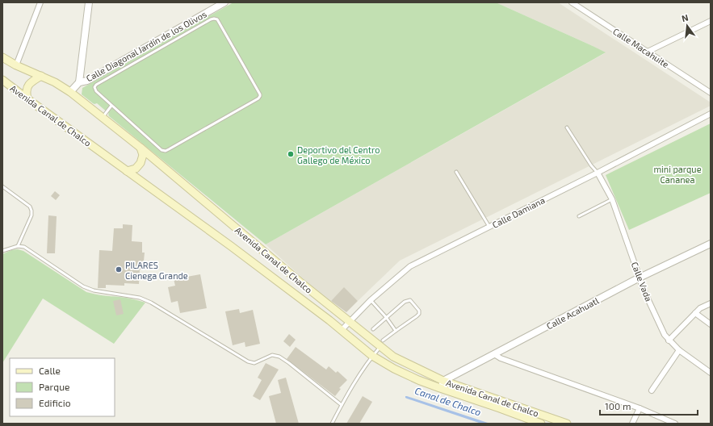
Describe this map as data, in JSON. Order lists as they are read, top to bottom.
{
  "streets": {
    "main road": ["Avenida Canal de Chalco"],
    "street": [
      "Calle Diagonal Jardín de los Olivos",
      "Calle Macahuite",
      "Calle Damiana",
      "Calle Vada",
      "Calle Acahuatl"
    ]
  },
  "crossings": [
    ["Calle Diagonal Jardín de los Olivos", "Avenida Canal de Chalco"],
    ["Avenida Canal de Chalco", "Calle Damiana"],
    ["Avenida Canal de Chalco", "Calle Acahuatl"],
    ["Calle Damiana", "Calle Vada"],
    ["Calle Vada", "Calle Acahuatl"]
  ],
  "water": ["Canal de Chalco"],
  "parks": ["mini parque Cananea"],
  "places": ["Deportivo del Centro Gallego de México", "PILARES Cienega Grande"],
  "legend": ["Calle", "Parque", "Edificio"],
  "scale_bar": "100 m",
  "north": "top"
}
